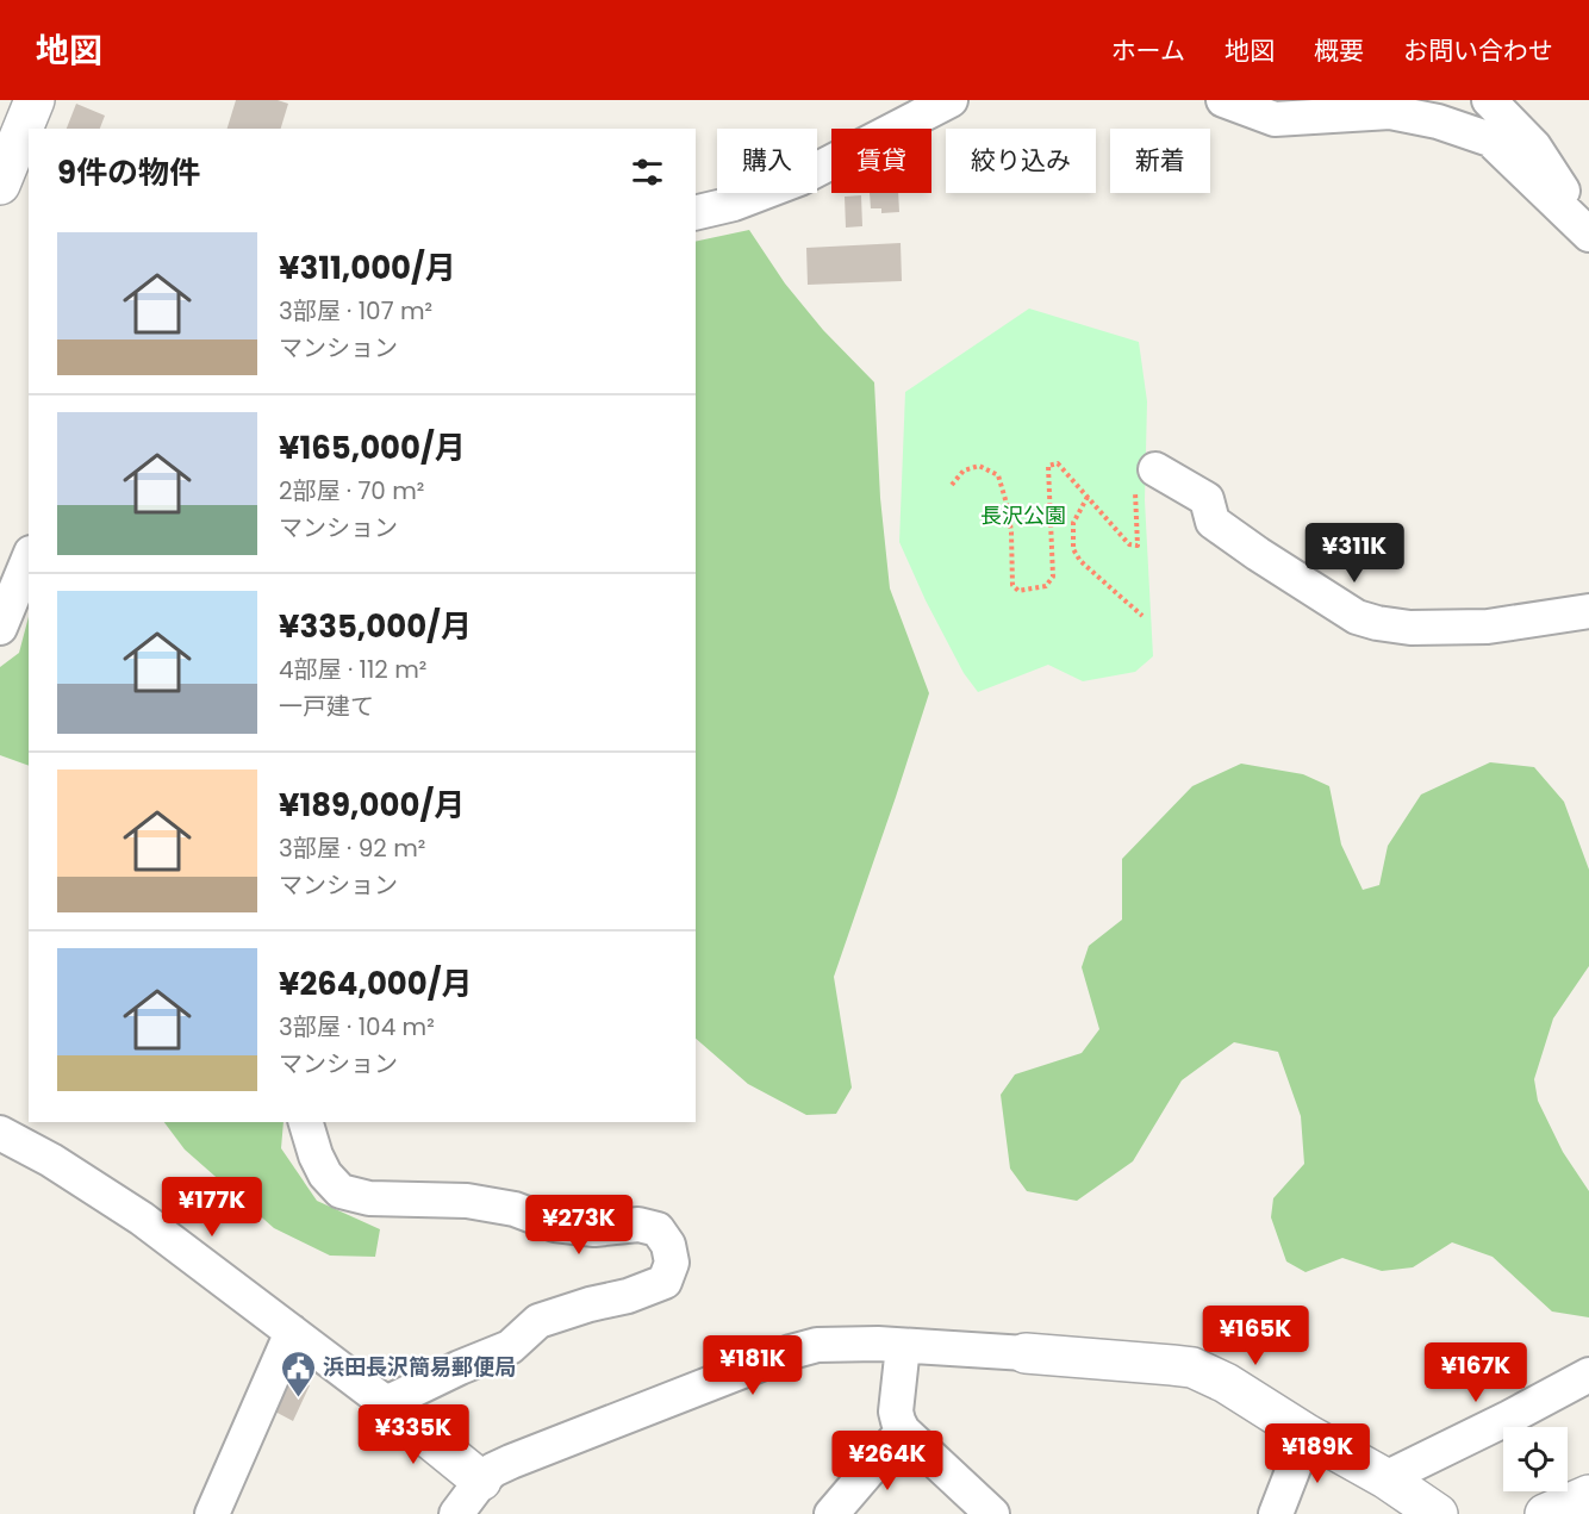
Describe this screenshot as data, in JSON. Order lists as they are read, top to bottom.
{
  "parks": ["長沢公園"],
  "places": {
    "public building": ["浜田長沢簡易郵便局"]
  },
  "page": {
    "header": "地図",
    "nav": [
      "ホーム",
      "地図",
      "概要",
      "お問い合わせ"
    ],
    "chip": [
      "購入",
      "賃貸",
      "絞り込み",
      "新着"
    ],
    "heading": "9件の物件",
    "list": [
      {
        "name": "¥311,000/月",
        "note": "3部屋 · 107 m² · マンション"
      },
      {
        "name": "¥165,000/月",
        "note": "2部屋 · 70 m² · マンション"
      },
      {
        "name": "¥335,000/月",
        "note": "4部屋 · 112 m² · 一戸建て"
      },
      {
        "name": "¥189,000/月",
        "note": "3部屋 · 92 m² · マンション"
      },
      {
        "name": "¥264,000/月",
        "note": "3部屋 · 104 m² · マンション"
      }
    ],
    "price": [
      "¥311K",
      "¥177K",
      "¥273K",
      "¥165K",
      "¥181K",
      "¥167K",
      "¥335K",
      "¥189K",
      "¥264K"
    ]
  }
}
